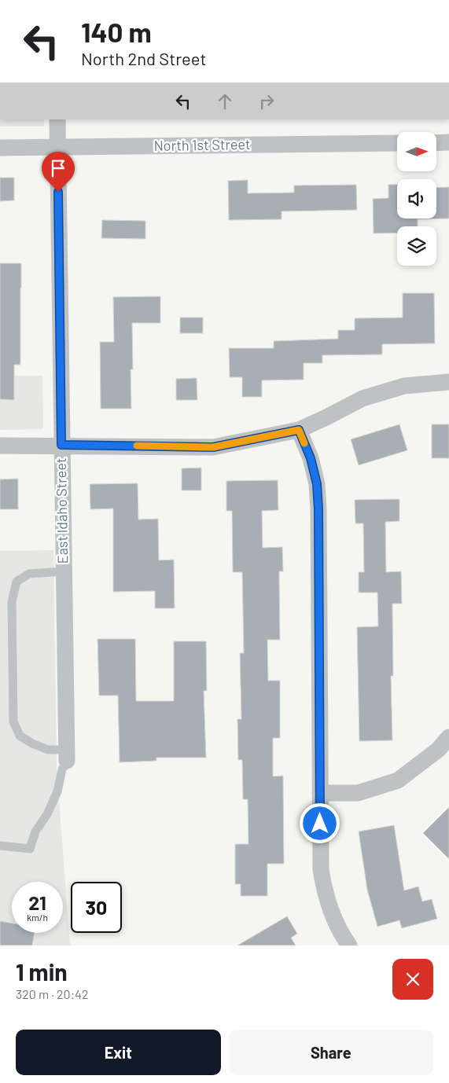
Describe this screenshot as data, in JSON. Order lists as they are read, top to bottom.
{
  "streets": {
    "street": ["North 1st Street", "East Idaho Street"]
  },
  "crossings": [
    ["North 1st Street", "East Idaho Street"]
  ],
  "north": "right",
  "page": {
    "turn": ["140 m", "North 2nd Street"],
    "speed": "21 km/h",
    "limit": "30",
    "heading": ["1 min", "320 m · 20:42"],
    "buttons": ["Exit", "Share"]
  }
}
